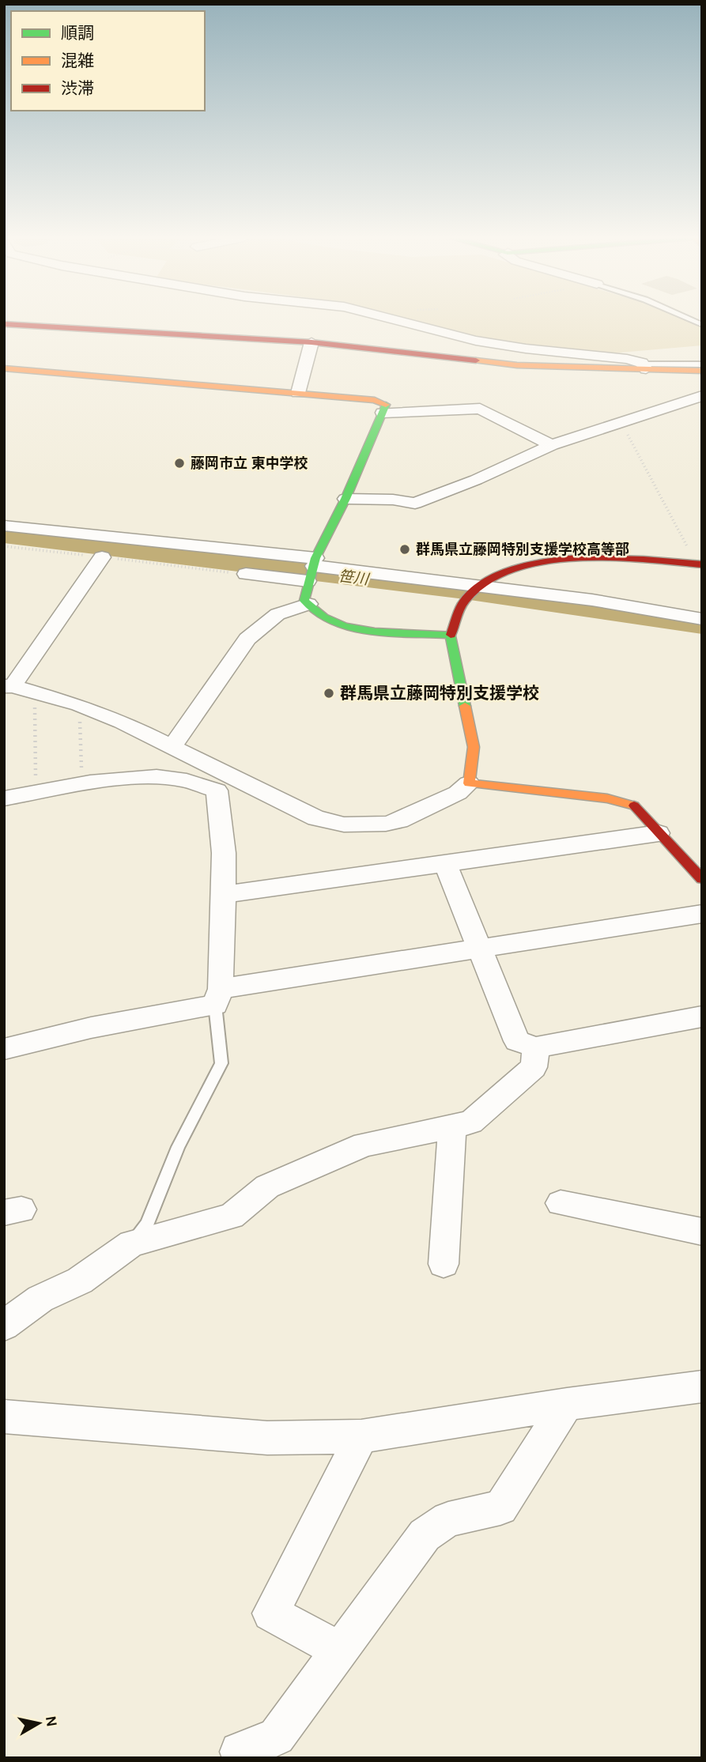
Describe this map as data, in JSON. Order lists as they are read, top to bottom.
{
  "water": ["笹川"],
  "places": ["藤岡市立 東中学校", "群馬県立藤岡特別支援学校高等部", "群馬県立藤岡特別支援学校"],
  "legend": ["順調", "混雑", "渋滞"],
  "north": "right"
}
